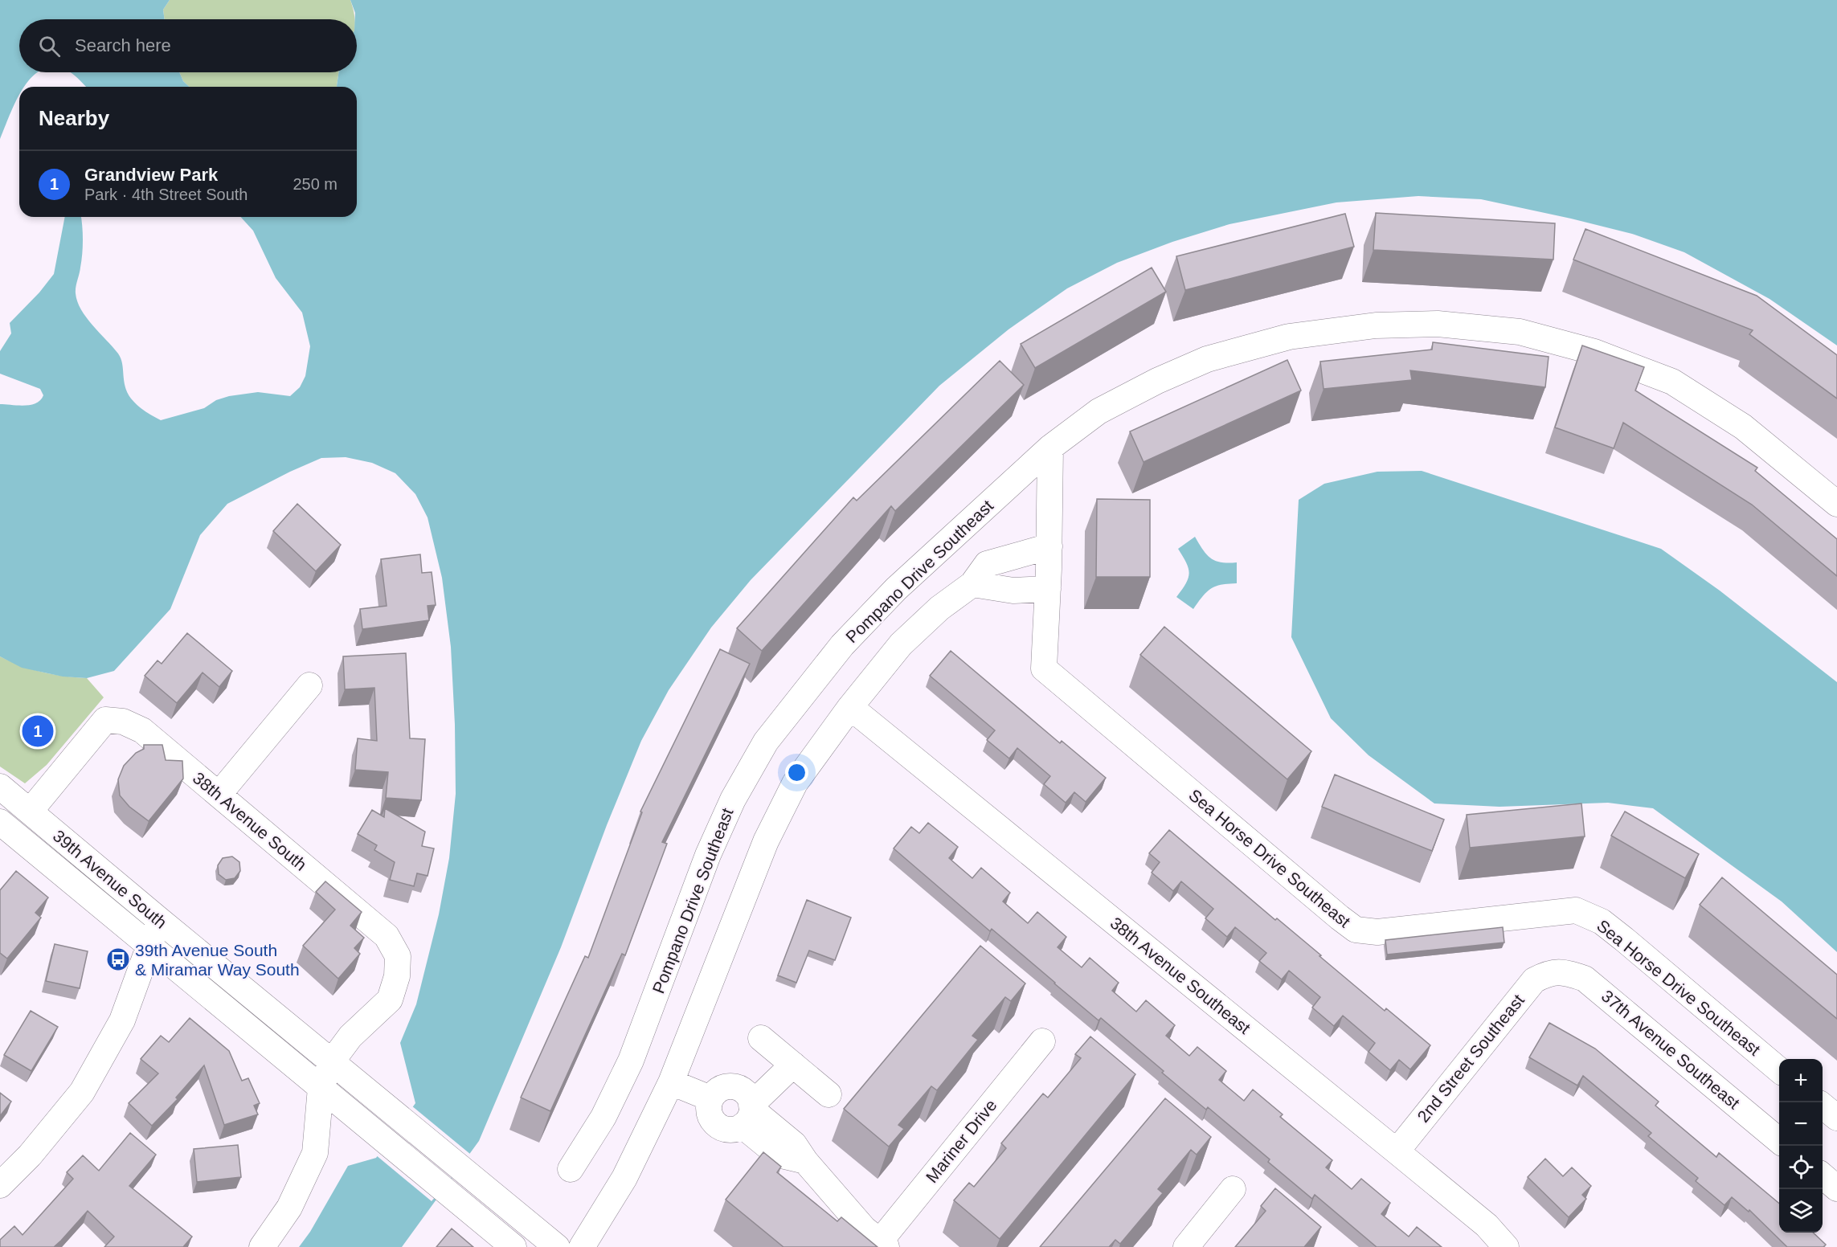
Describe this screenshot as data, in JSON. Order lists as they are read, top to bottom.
{
  "streets": {
    "street": [
      "Pompano Drive Southeast",
      "38th Avenue South",
      "Sea Horse Drive Southeast",
      "39th Avenue South",
      "38th Avenue Southeast",
      "37th Avenue Southeast",
      "2nd Street Southeast",
      "Mariner Drive"
    ]
  },
  "crossings": [
    ["38th Avenue South", "39th Avenue South"],
    ["38th Avenue Southeast", "2nd Street Southeast"],
    ["37th Avenue Southeast", "2nd Street Southeast"]
  ],
  "places": {
    "bus stop": ["39th Avenue South & Miramar Way South"]
  },
  "page": {
    "search": "Search here",
    "heading": "Nearby",
    "list": [
      {
        "mark": "1",
        "name": "Grandview Park",
        "note": "Park · 4th Street South",
        "value": "250 m"
      }
    ],
    "pins": "1",
    "map_buttons": ["+", "−"]
  }
}
